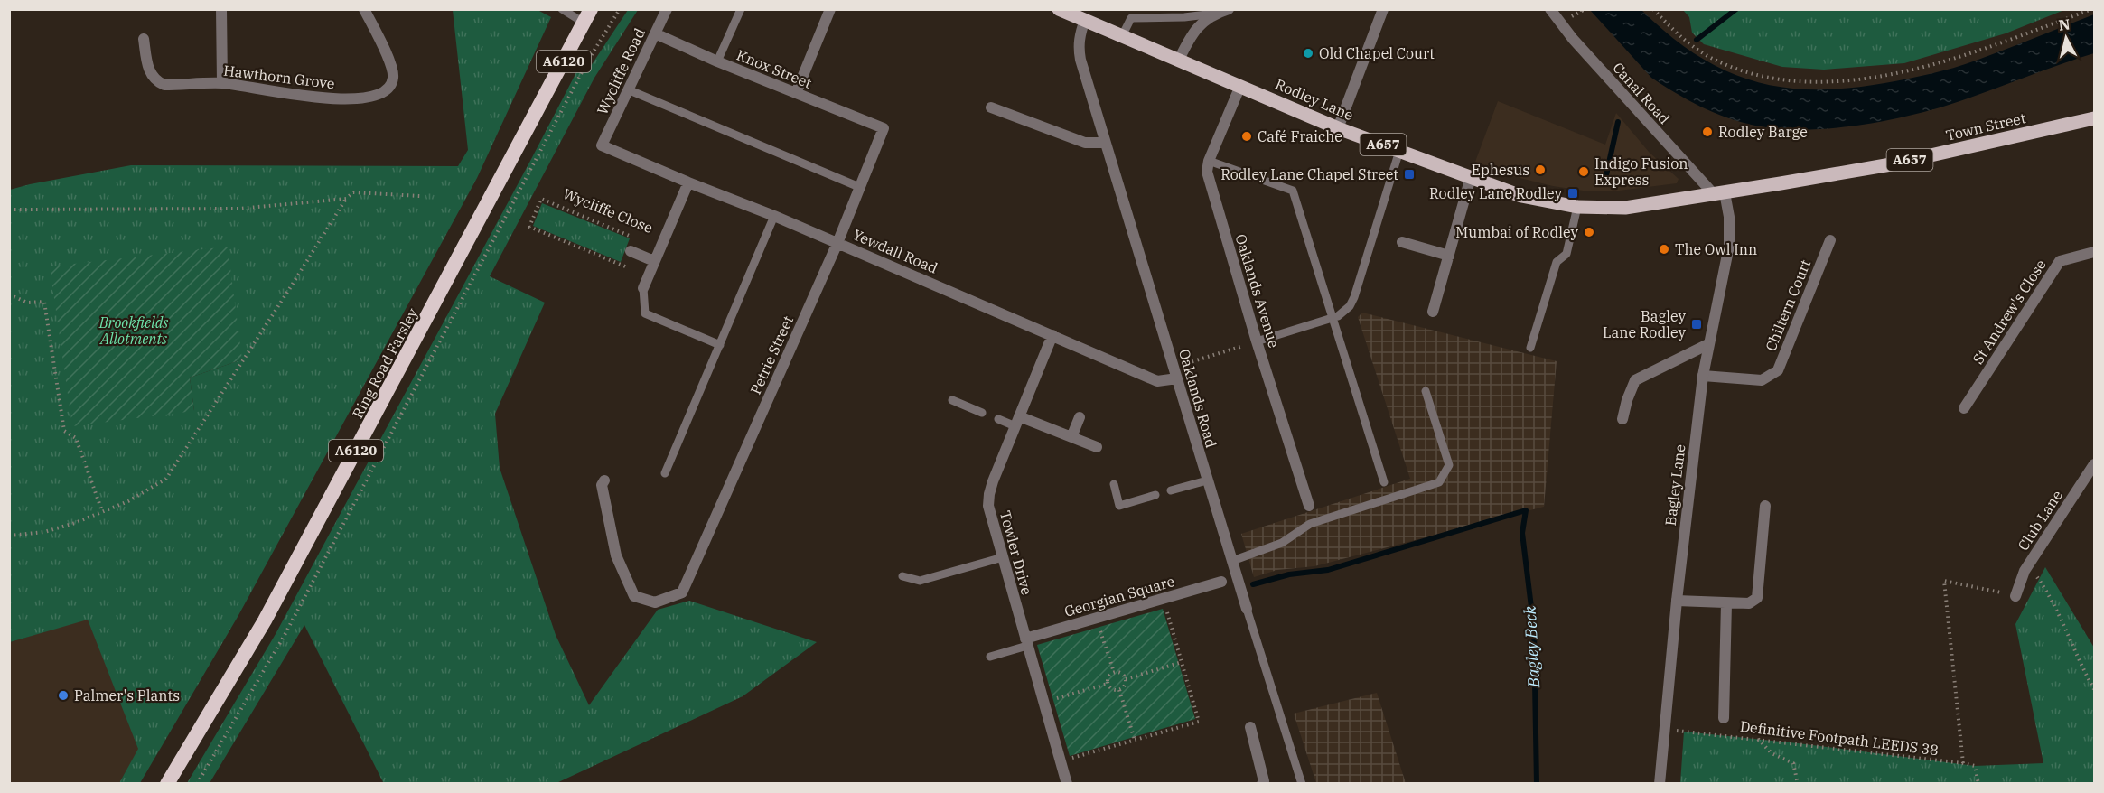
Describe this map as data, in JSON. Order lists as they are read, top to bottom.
{
  "streets": {
    "highway": ["A6120", "Ring Road Farsley"],
    "main road": ["Rodley Lane", "Town Street", "A657"],
    "street": [
      "Knox Street",
      "Wycliffe Road",
      "Hawthorn Grove",
      "Canal Road",
      "Wycliffe Close",
      "Yewdall Road",
      "Oaklands Avenue",
      "Chiltern Court",
      "St Andrew's Close",
      "Petrie Street",
      "Oaklands Road",
      "Bagley Lane",
      "Club Lane",
      "Towler Drive",
      "Georgian Square"
    ],
    "path": ["Definitive Footpath LEEDS 38"]
  },
  "crossings": [
    ["Knox Street", "Wycliffe Road"],
    ["Knox Street", "Petrie Street"],
    ["Wycliffe Road", "Yewdall Road"],
    ["Canal Road", "Rodley Lane"],
    ["Canal Road", "Town Street"],
    ["Canal Road", "Bagley Lane"],
    ["Rodley Lane", "Town Street"],
    ["Rodley Lane", "Oaklands Avenue"],
    ["Rodley Lane", "Oaklands Road"],
    ["Rodley Lane", "Bagley Lane"],
    ["Town Street", "Bagley Lane"],
    ["Wycliffe Close", "Yewdall Road"],
    ["Yewdall Road", "Petrie Street"],
    ["Yewdall Road", "Oaklands Road"],
    ["Yewdall Road", "Towler Drive"],
    ["Chiltern Court", "Bagley Lane"],
    ["Bagley Lane", "Definitive Footpath LEEDS 38"],
    ["Club Lane", "Definitive Footpath LEEDS 38"],
    ["Towler Drive", "Georgian Square"]
  ],
  "water": ["Bagley Beck"],
  "parks": ["Brookfields Allotments"],
  "places": {
    "other": [
      "Old Chapel Court",
      "Rodley Barge",
      "Café Fraiche",
      "Ephesus",
      "Indigo Fusion Express",
      "Mumbai of Rodley",
      "The Owl Inn",
      "Palmer's Plants"
    ],
    "transit": ["Rodley Lane Chapel Street", "Rodley Lane Rodley", "Bagley Lane Rodley"]
  },
  "north": "top"
}
